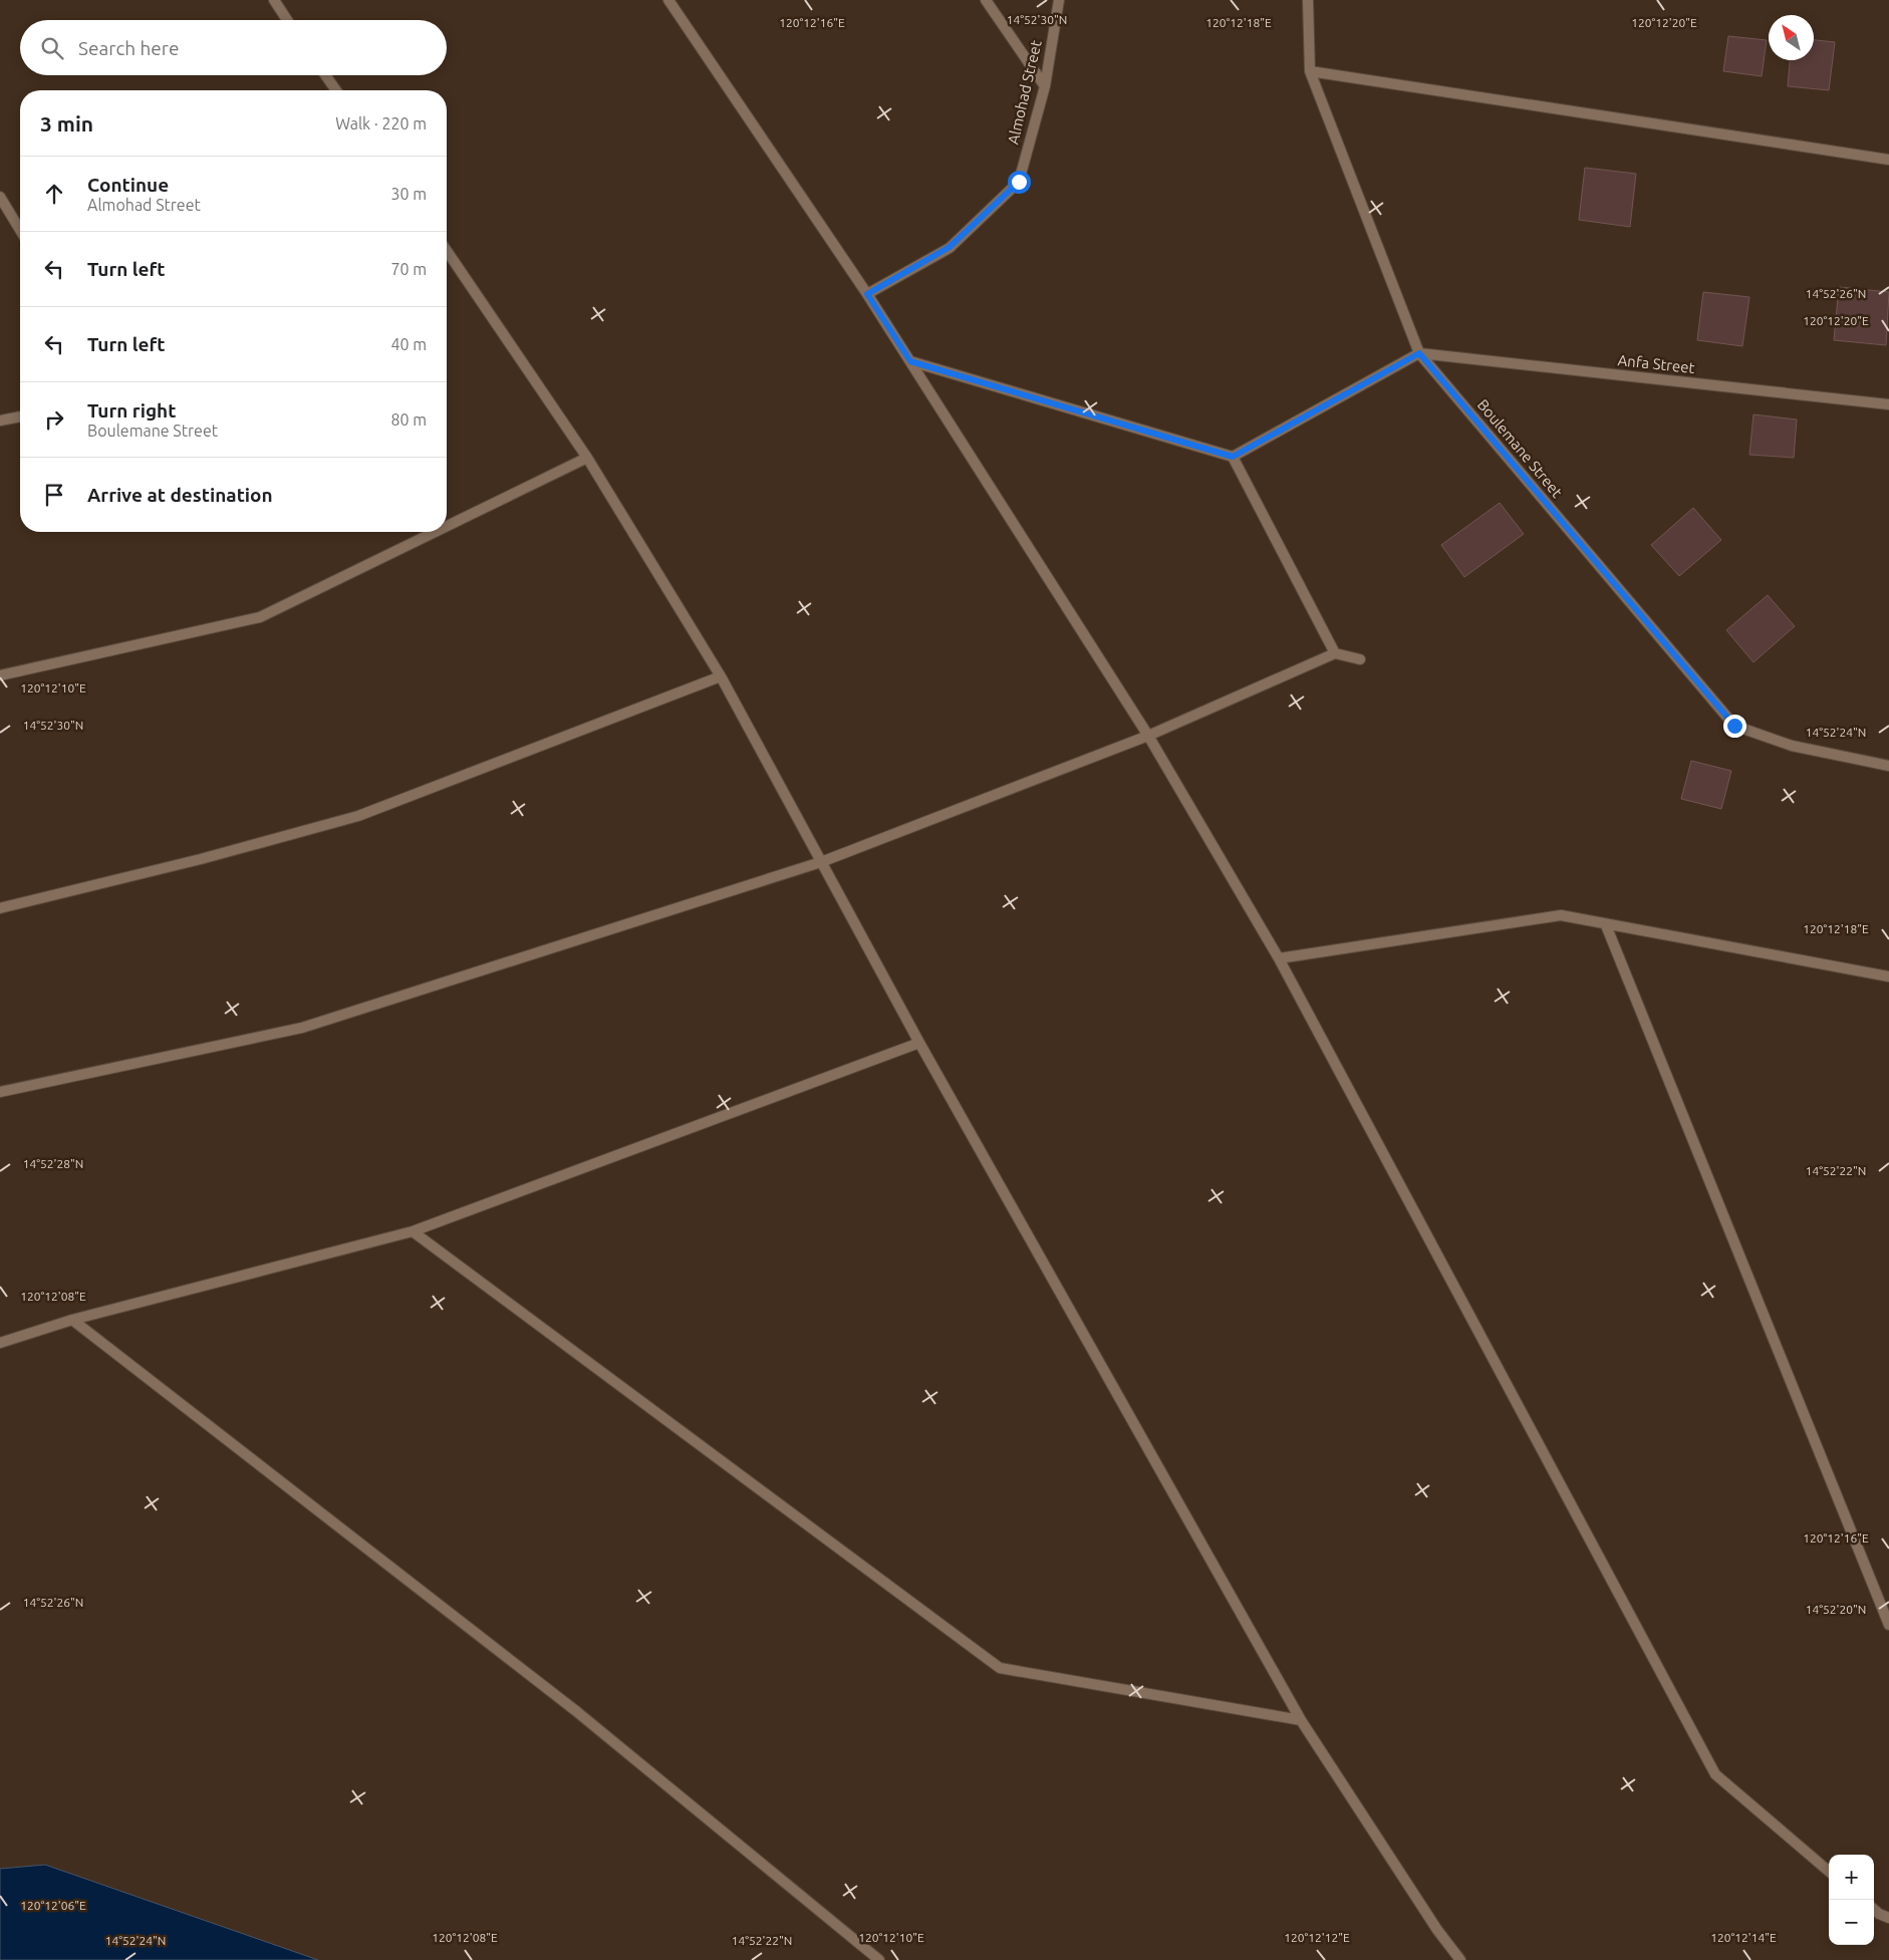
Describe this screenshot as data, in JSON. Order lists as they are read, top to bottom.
{
  "streets": {
    "street": ["Almohad Street", "Anfa Street", "Boulemane Street"]
  },
  "crossings": [
    ["Anfa Street", "Boulemane Street"]
  ],
  "north": "top left",
  "page": {
    "search": "Search here",
    "heading": ["3 min", "Walk · 220 m"],
    "list": [
      ["Continue", "Almohad Street", "30 m"],
      ["Turn left", "70 m"],
      ["Turn left", "40 m"],
      ["Turn right", "Boulemane Street", "80 m"],
      "Arrive at destination"
    ],
    "map_buttons": ["+", "−"]
  },
  "coordinates": [
    "14°52'30\"N",
    "120°12'18\"E",
    "120°12'16\"E",
    "120°12'20\"E",
    "14°52'26\"N",
    "120°12'10\"E",
    "14°52'24\"N",
    "14°52'28\"N",
    "14°52'22\"N",
    "120°12'08\"E",
    "14°52'20\"N",
    "120°12'06\"E",
    "120°12'12\"E",
    "120°12'14\"E"
  ]
}
